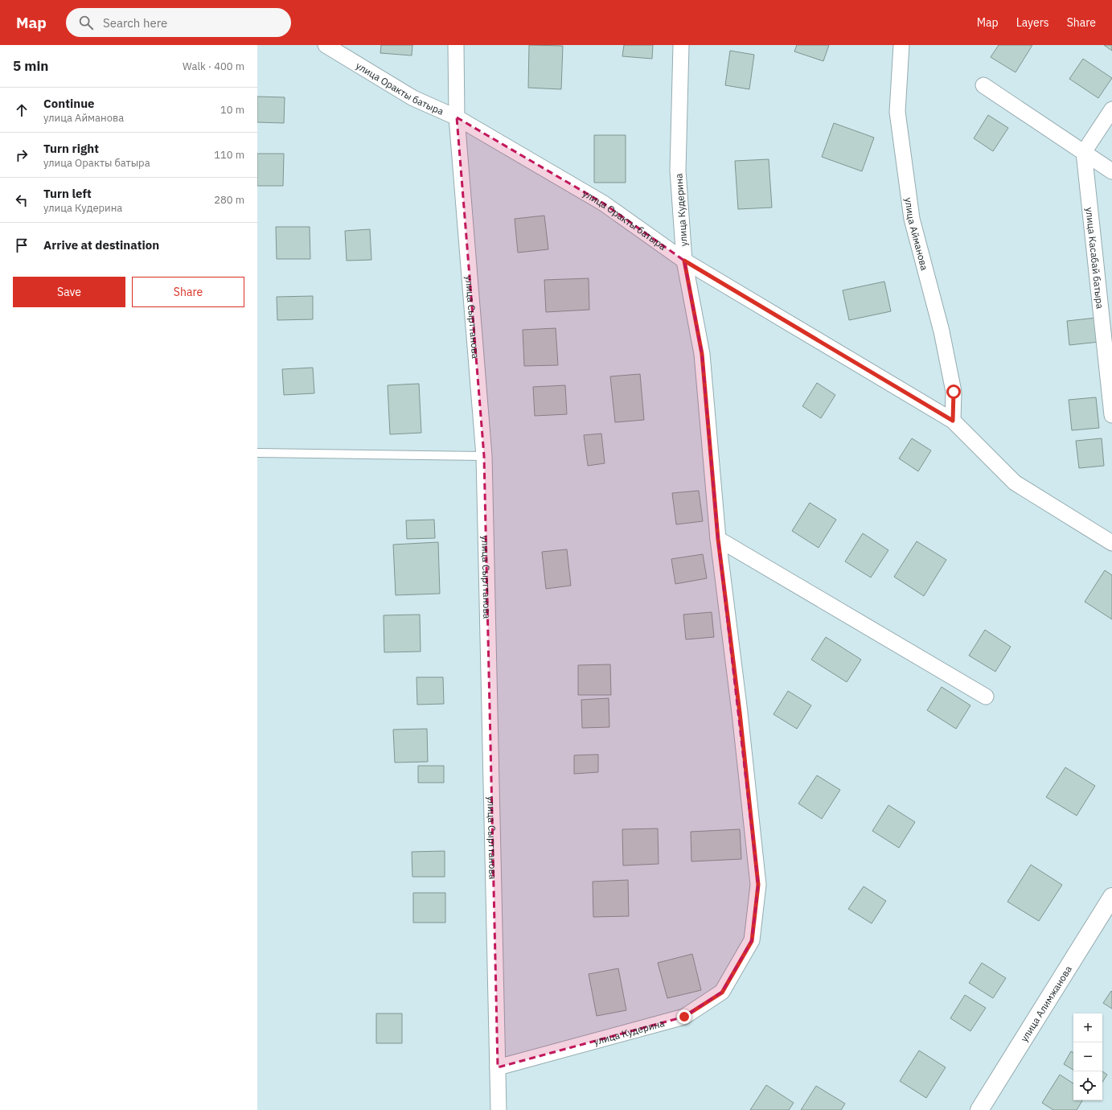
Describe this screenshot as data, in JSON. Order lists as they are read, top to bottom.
{
  "streets": {
    "street": [
      "улица Оракты батыра",
      "улица Кудерина",
      "улица Айманова",
      "улица Касабай батыра",
      "улица Сырттанова",
      "улица Алимжанова"
    ]
  },
  "crossings": [
    ["улица Оракты батыра", "улица Кудерина"],
    ["улица Оракты батыра", "улица Айманова"],
    ["улица Оракты батыра", "улица Сырттанова"],
    ["улица Кудерина", "улица Сырттанова"]
  ],
  "page": {
    "header": "Map",
    "search": "Search here",
    "nav": ["Map", "Layers", "Share"],
    "heading": ["5 min", "Walk · 400 m"],
    "list": [
      ["Continue", "улица Айманова", "10 m"],
      ["Turn right", "улица Оракты батыра", "110 m"],
      ["Turn left", "улица Кудерина", "280 m"],
      "Arrive at destination"
    ],
    "buttons": ["Save", "Share"],
    "map_buttons": ["+", "−"]
  }
}
